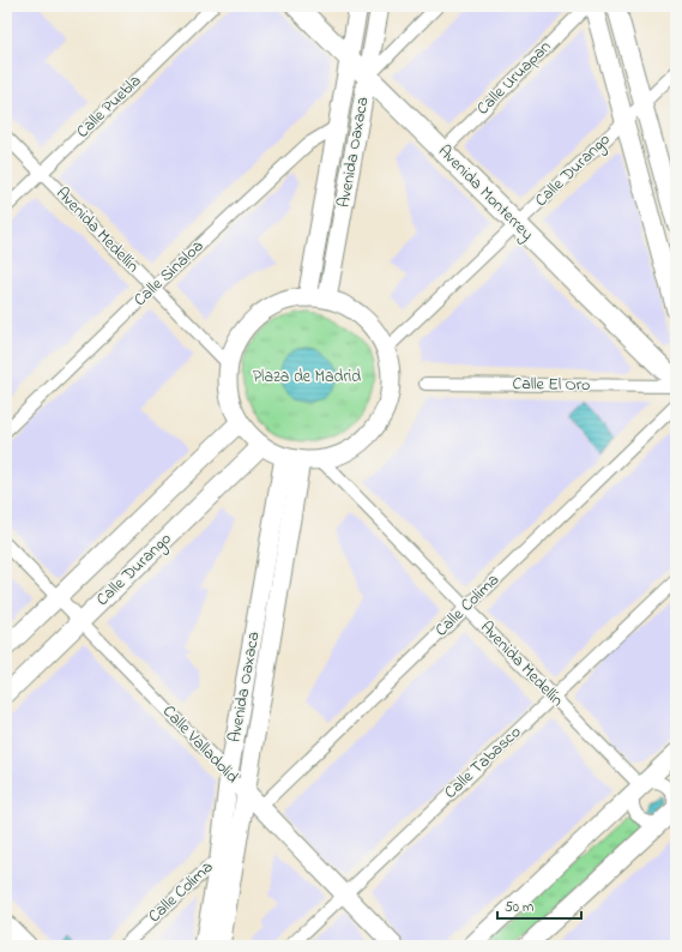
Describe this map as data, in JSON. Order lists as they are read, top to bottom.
{
  "streets": {
    "main road": [
      "Avenida Oaxaca",
      "Calle Durango",
      "Avenida Monterrey",
      "Calle Valladolid"
    ],
    "street": [
      "Calle Uruapan",
      "Calle Puebla",
      "Avenida Medellín",
      "Calle Sinaloa",
      "Calle El Oro",
      "Calle Colima",
      "Calle Tabasco"
    ]
  },
  "crossings": [
    ["Calle Uruapan", "Avenida Monterrey"],
    ["Calle Puebla", "Avenida Medellín"],
    ["Avenida Oaxaca", "Calle Durango"],
    ["Avenida Oaxaca", "Avenida Monterrey"],
    ["Avenida Oaxaca", "Avenida Medellín"],
    ["Avenida Oaxaca", "Calle Sinaloa"],
    ["Avenida Oaxaca", "Calle Colima"],
    ["Avenida Oaxaca", "Calle Valladolid"],
    ["Calle Durango", "Avenida Monterrey"],
    ["Calle Durango", "Avenida Medellín"],
    ["Calle Durango", "Calle Valladolid"],
    ["Avenida Medellín", "Calle Sinaloa"],
    ["Avenida Medellín", "Calle Colima"],
    ["Avenida Medellín", "Calle Tabasco"],
    ["Calle Colima", "Calle Valladolid"],
    ["Calle Valladolid", "Calle Tabasco"]
  ],
  "parks": ["Plaza de Madrid"],
  "scale_bar": "50 m"
}
